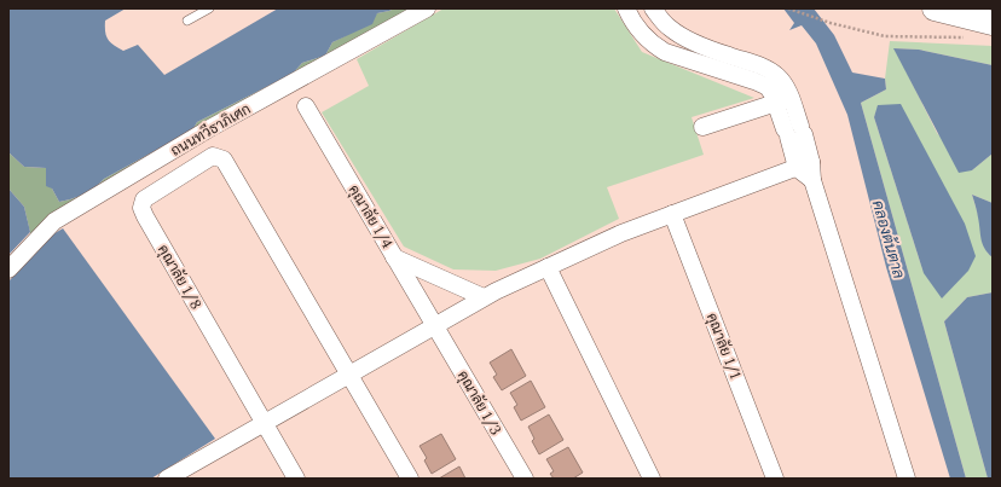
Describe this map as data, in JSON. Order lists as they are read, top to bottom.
{
  "streets": {
    "street": [
      "ถนนทวีธาภิเศก",
      "คุณาลัย 1/4",
      "คุณาลัย 1/8",
      "คุณาลัย 1/1",
      "คุณาลัย 1/3"
    ]
  },
  "crossings": [
    ["คุณาลัย 1/4", "คุณาลัย 1/3"]
  ],
  "water": ["คลองต้นตาล"]
}
